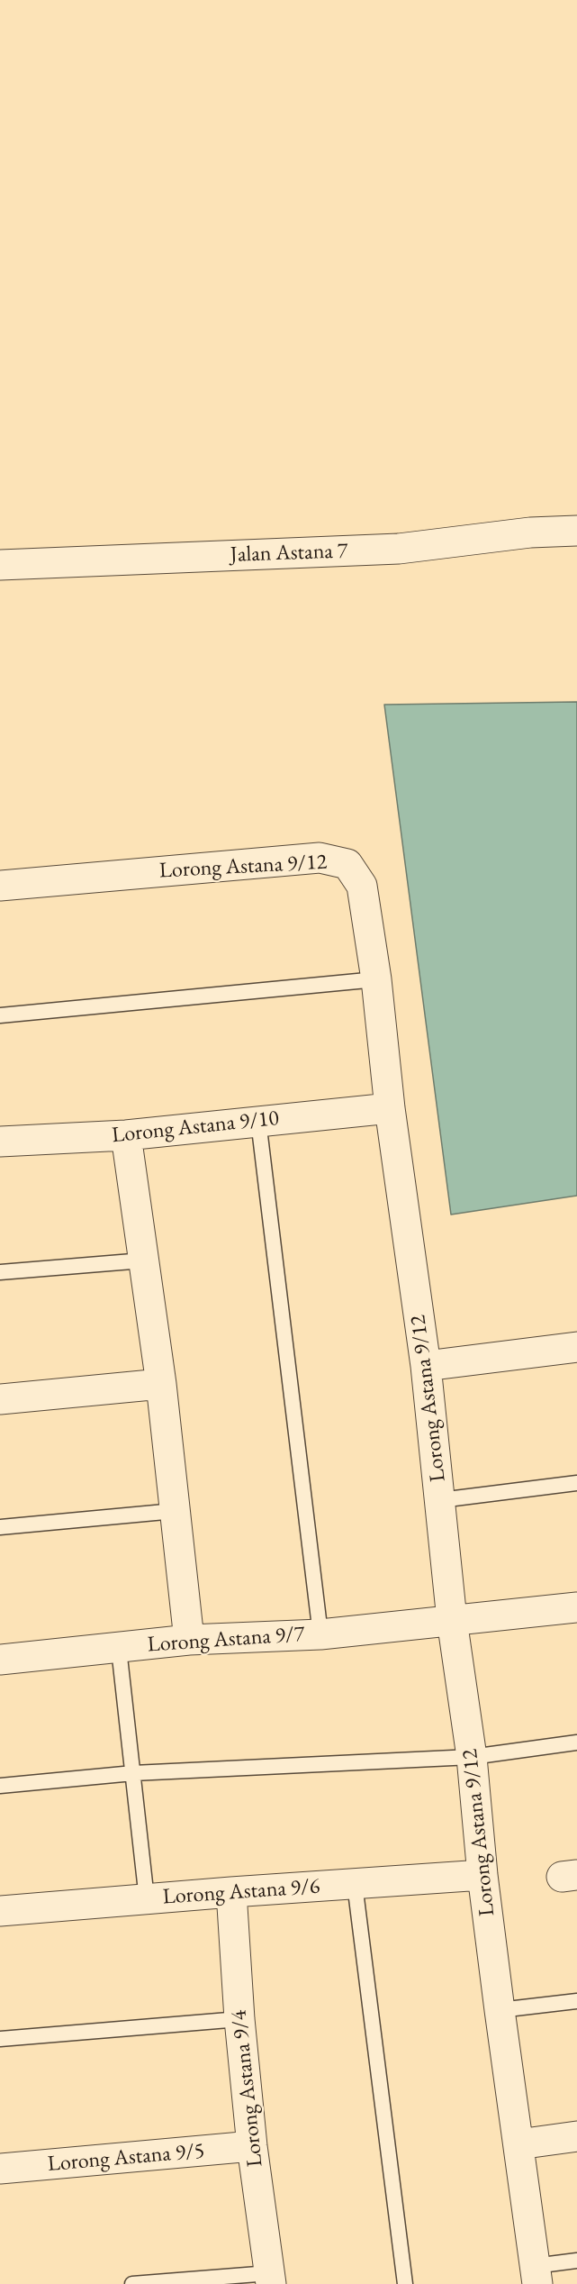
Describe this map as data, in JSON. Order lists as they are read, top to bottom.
{
  "streets": {
    "street": [
      "Jalan Astana 7",
      "Lorong Astana 9/12",
      "Lorong Astana 9/10",
      "Lorong Astana 9/7",
      "Lorong Astana 9/6",
      "Lorong Astana 9/4",
      "Lorong Astana 9/5"
    ]
  },
  "crossings": [
    ["Lorong Astana 9/12", "Lorong Astana 9/10"],
    ["Lorong Astana 9/12", "Lorong Astana 9/7"],
    ["Lorong Astana 9/12", "Lorong Astana 9/6"],
    ["Lorong Astana 9/6", "Lorong Astana 9/4"],
    ["Lorong Astana 9/4", "Lorong Astana 9/5"]
  ]
}
